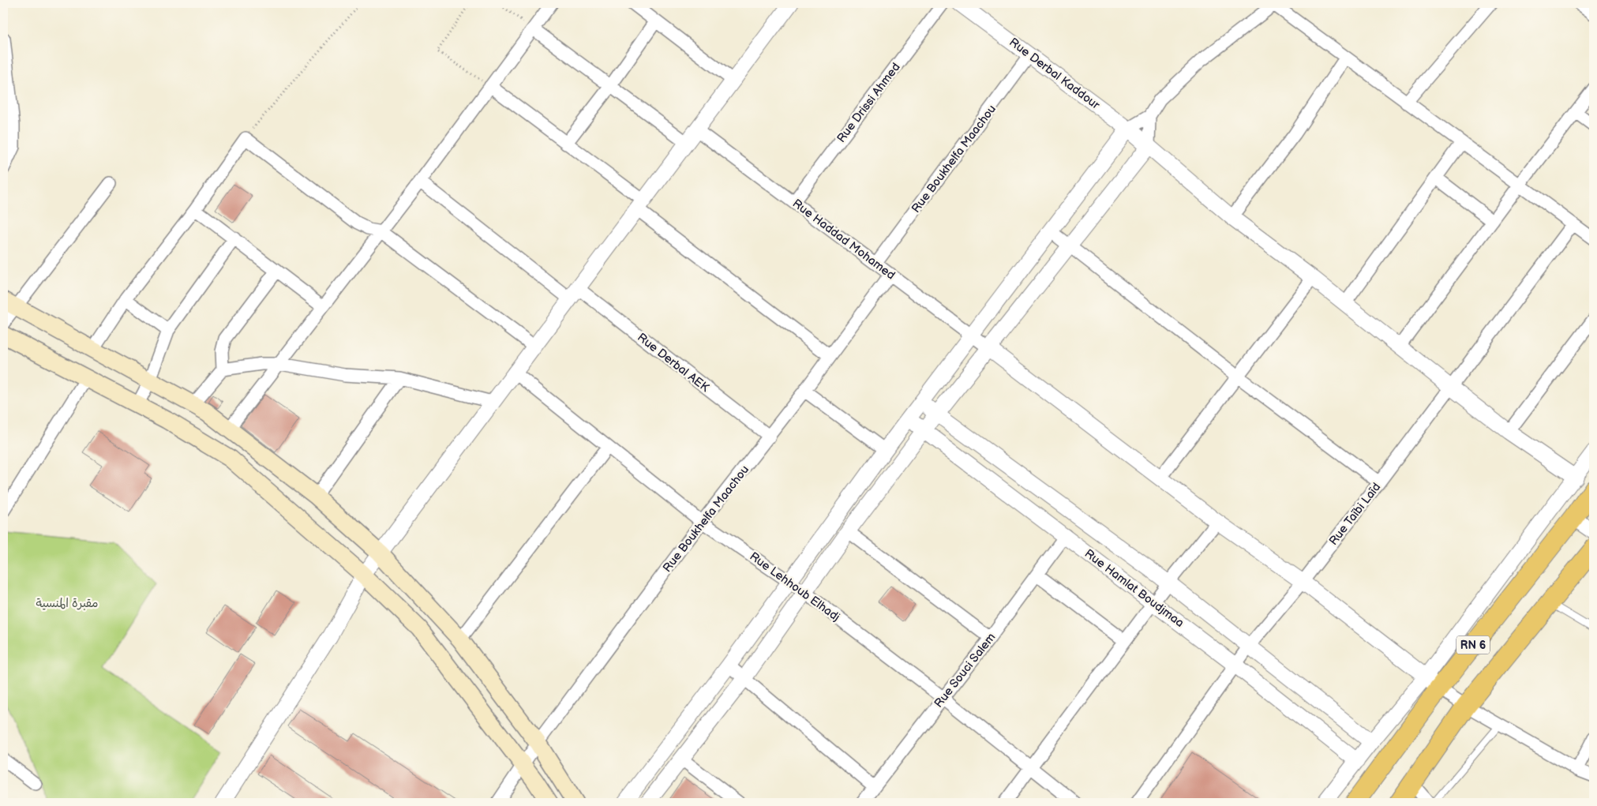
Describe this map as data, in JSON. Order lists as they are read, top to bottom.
{
  "streets": {
    "main road": ["RN 6"],
    "street": [
      "Rue Derbal Kaddour",
      "Rue Drissi Ahmed",
      "Rue Boukhelfa Maachou",
      "Rue Haddad Mohamed",
      "Rue Derbal AEK",
      "Rue Taïbi Laïd",
      "Rue Lehhoub Elhadj",
      "Rue Hamlat Boudjmaa",
      "Rue Souci Salem"
    ]
  },
  "crossings": [
    ["Rue Derbal Kaddour", "Rue Boukhelfa Maachou"],
    ["Rue Derbal Kaddour", "Rue Taïbi Laïd"],
    ["Rue Drissi Ahmed", "Rue Haddad Mohamed"],
    ["Rue Boukhelfa Maachou", "Rue Haddad Mohamed"],
    ["Rue Boukhelfa Maachou", "Rue Derbal AEK"],
    ["Rue Boukhelfa Maachou", "Rue Lehhoub Elhadj"],
    ["Rue Taïbi Laïd", "Rue Hamlat Boudjmaa"],
    ["Rue Lehhoub Elhadj", "Rue Souci Salem"],
    ["Rue Hamlat Boudjmaa", "Rue Souci Salem"]
  ],
  "parks": ["مقبرة المنسية"]
}
